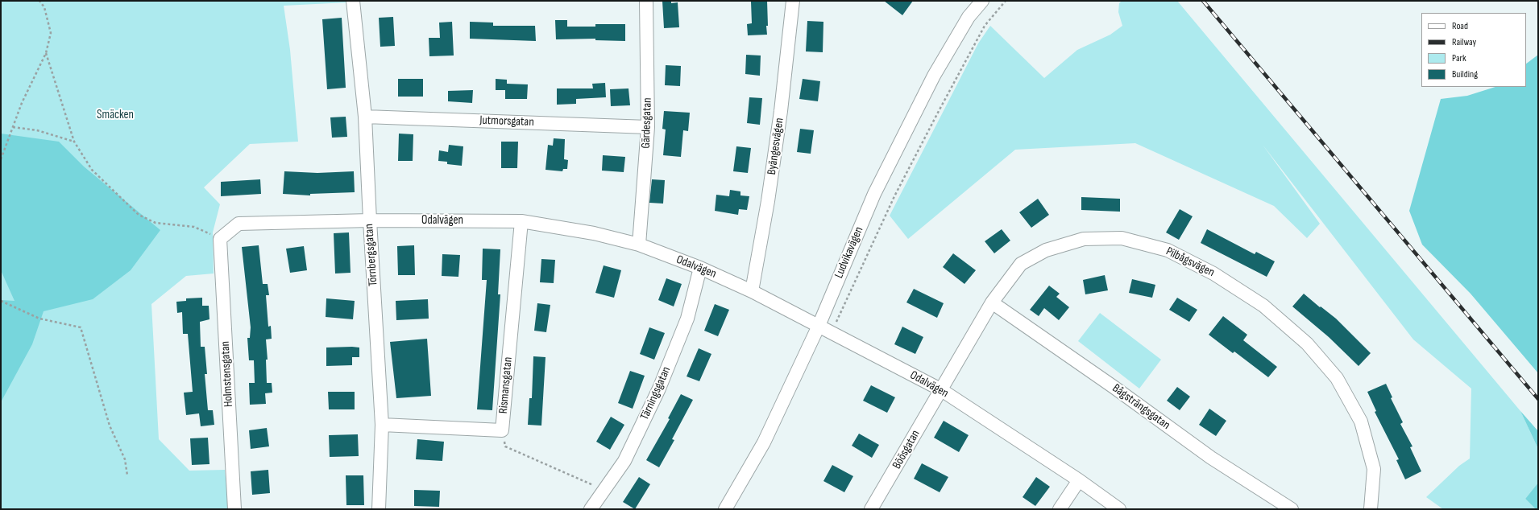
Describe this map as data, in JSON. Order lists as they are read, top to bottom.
{
  "streets": {
    "street": [
      "Jutmorsgatan",
      "Gärdesgatan",
      "Byängesvägen",
      "Odalvägen",
      "Ludvikavägen",
      "Törnbergsgatan",
      "Pilbågsvägen",
      "Holmstensgatan",
      "Rismansgatan",
      "Tärningsgatan",
      "Bågsträngsgatan",
      "Böösgatan"
    ]
  },
  "crossings": [
    ["Jutmorsgatan", "Gärdesgatan"],
    ["Jutmorsgatan", "Törnbergsgatan"],
    ["Gärdesgatan", "Odalvägen"],
    ["Byängesvägen", "Odalvägen"],
    ["Odalvägen", "Ludvikavägen"],
    ["Odalvägen", "Törnbergsgatan"],
    ["Odalvägen", "Pilbågsvägen"],
    ["Odalvägen", "Holmstensgatan"],
    ["Odalvägen", "Rismansgatan"],
    ["Odalvägen", "Tärningsgatan"],
    ["Odalvägen", "Böösgatan"],
    ["Törnbergsgatan", "Rismansgatan"],
    ["Pilbågsvägen", "Bågsträngsgatan"],
    ["Pilbågsvägen", "Böösgatan"]
  ],
  "parks": ["Smäcken"],
  "legend": [
    "Road",
    "Railway",
    "Park",
    "Building"
  ]
}
